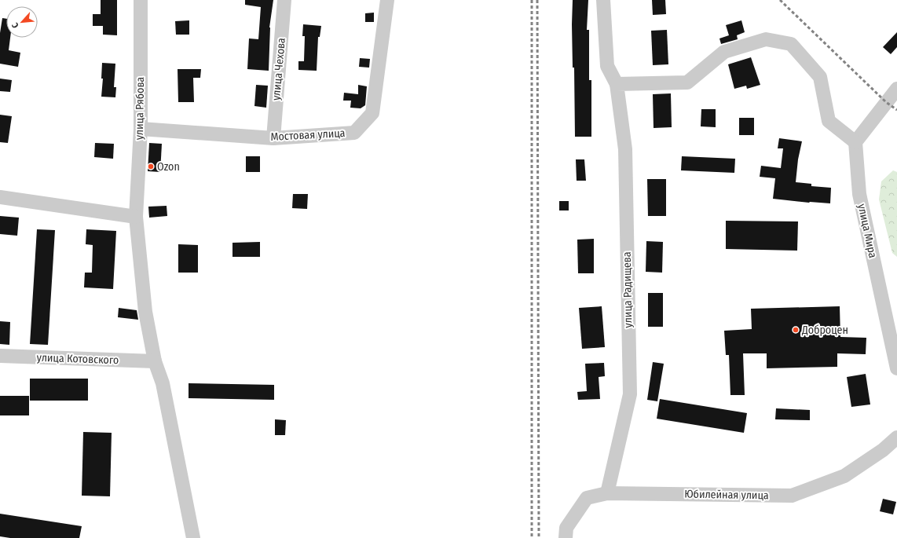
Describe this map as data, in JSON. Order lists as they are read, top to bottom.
{
  "streets": {
    "street": [
      "улица Чехова",
      "улица Рябова",
      "Мостовая улица",
      "улица Мира",
      "улица Радищева",
      "улица Котовского",
      "Юбилейная улица"
    ]
  },
  "crossings": [
    ["улица Чехова", "Мостовая улица"],
    ["улица Рябова", "Мостовая улица"],
    ["улица Рябова", "улица Котовского"],
    ["улица Радищева", "Юбилейная улица"]
  ],
  "places": ["Ozon", "Доброцен"],
  "north": "bottom left"
}
